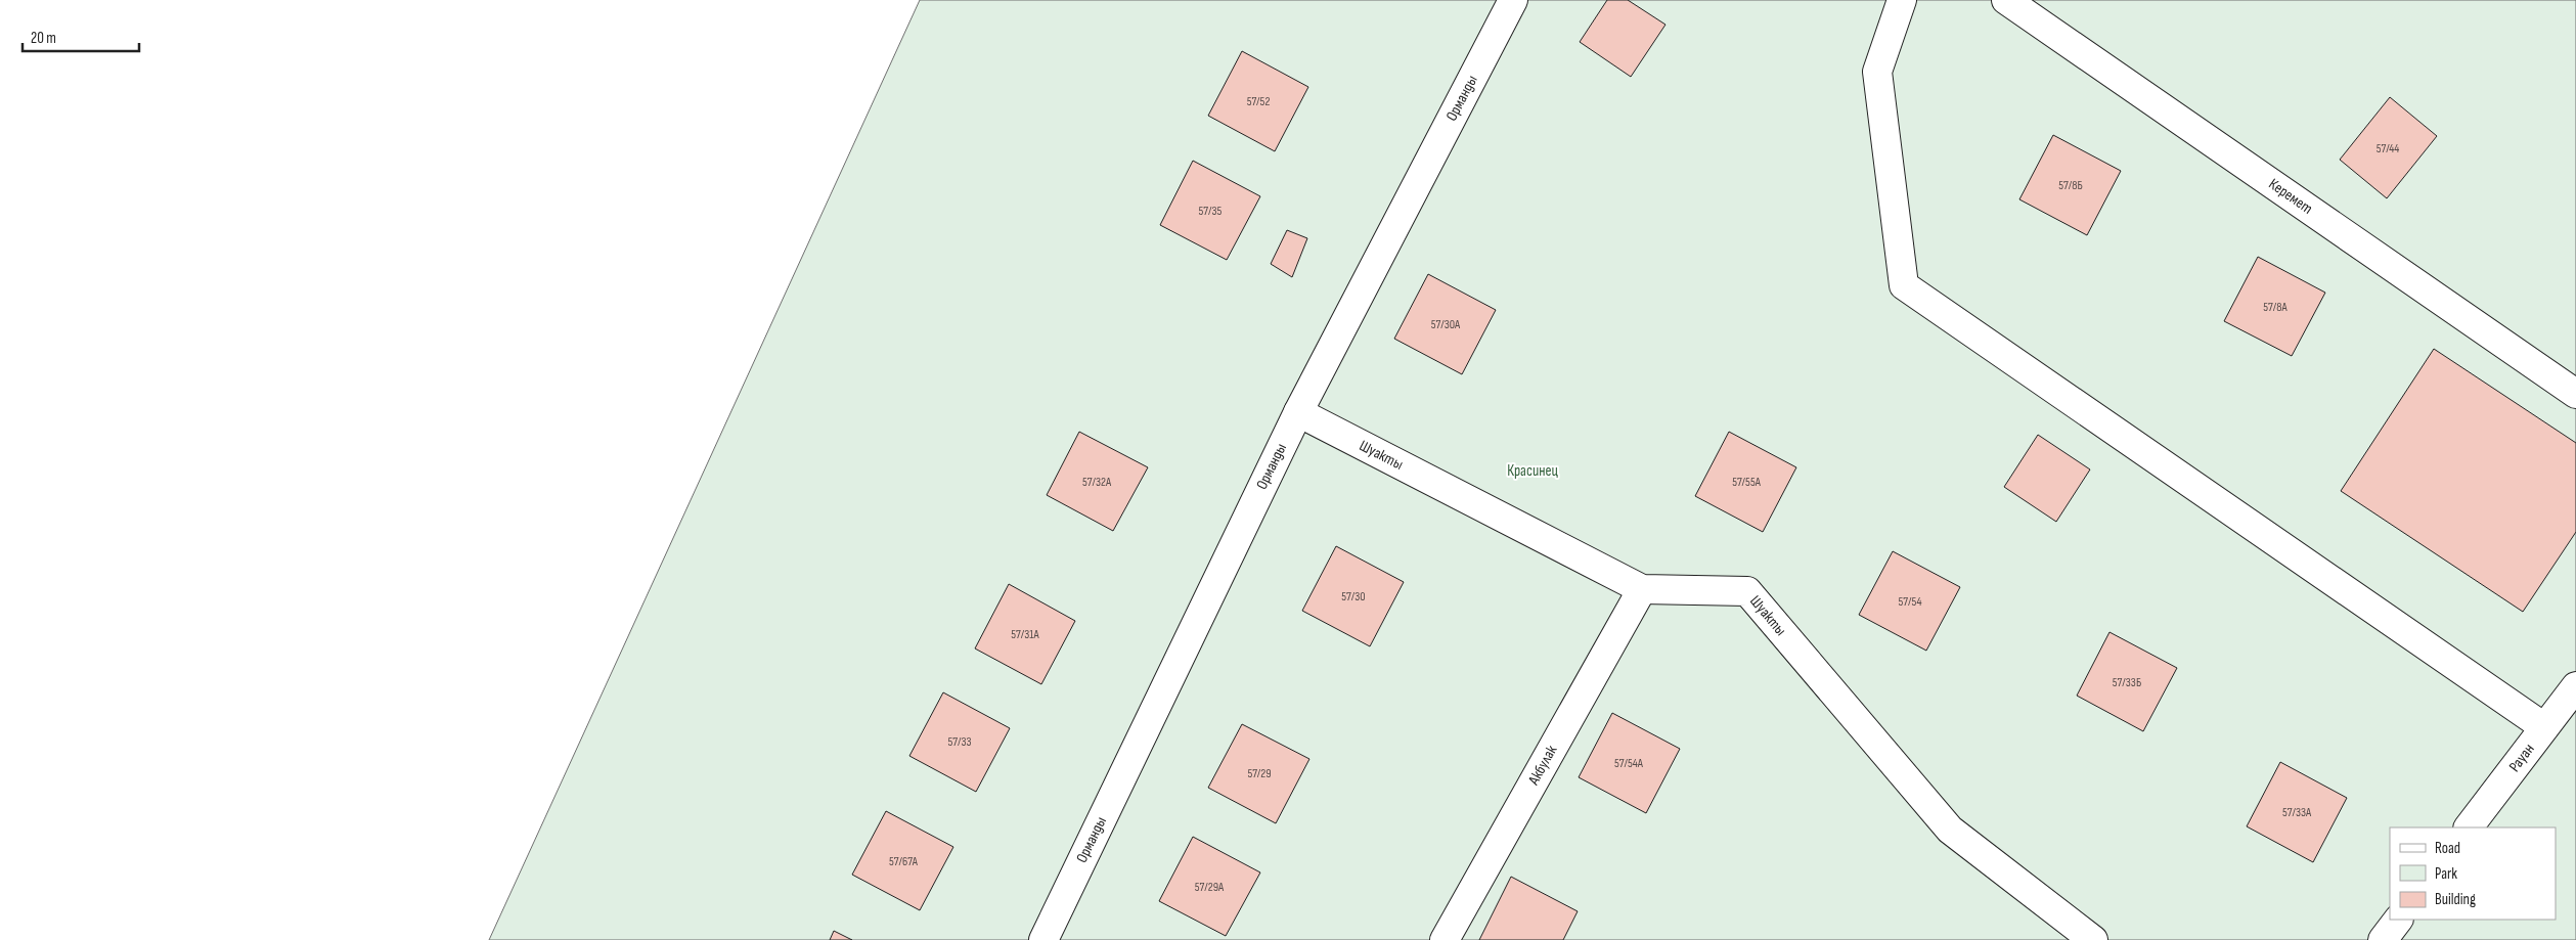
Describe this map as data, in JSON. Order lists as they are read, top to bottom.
{
  "streets": {
    "street": [
      "Орманды",
      "Керемет",
      "Шуакты",
      "Рауан",
      "Акбулак"
    ]
  },
  "crossings": [
    ["Орманды", "Шуакты"],
    ["Шуакты", "Акбулак"]
  ],
  "parks": ["Красинец"],
  "house_numbers": [
    "57/52",
    "57/44",
    "57/8Б",
    "57/35",
    "57/8А",
    "57/30А",
    "57/32А",
    "57/55А",
    "57/30",
    "57/54",
    "57/31А",
    "57/33Б",
    "57/33",
    "57/54А",
    "57/29",
    "57/33А",
    "57/67А",
    "57/29А"
  ],
  "legend": ["Road", "Park", "Building"],
  "scale_bar": "20 m"
}
